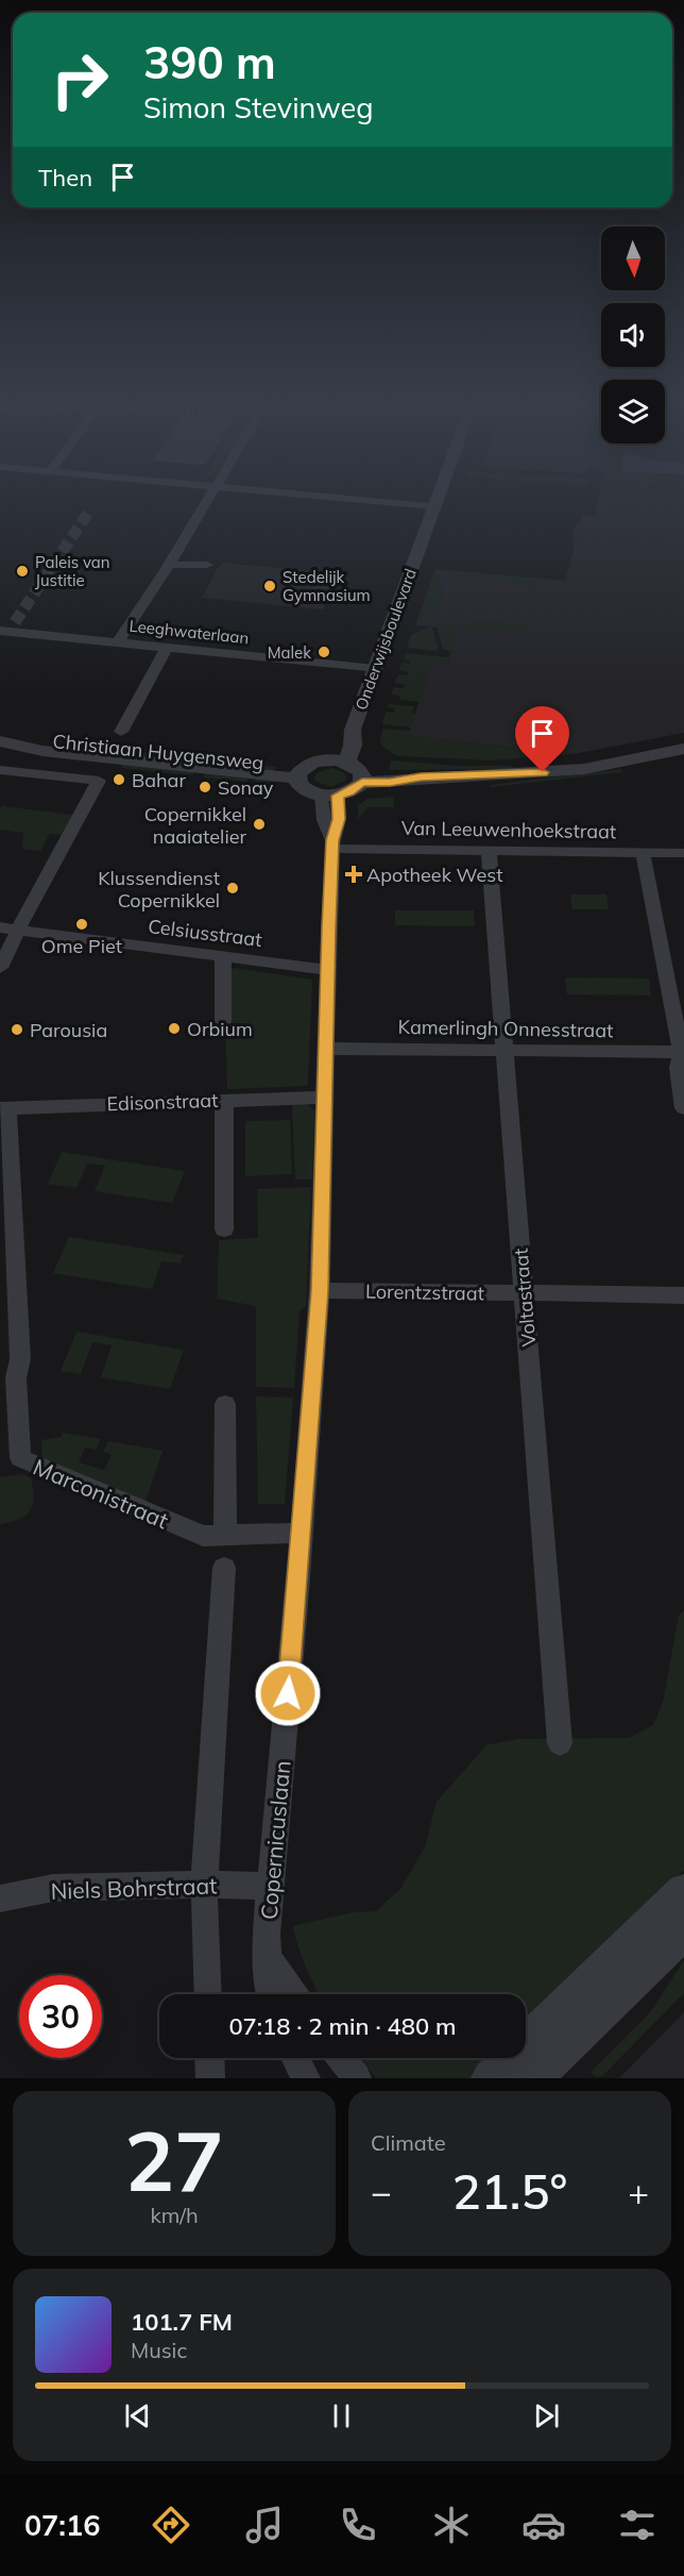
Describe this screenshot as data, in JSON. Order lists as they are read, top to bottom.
{
  "streets": {
    "street": [
      "Leeghwaterlaan",
      "Onderwijsboulevard",
      "Christiaan Huygensweg",
      "Van Leeuwenhoekstraat",
      "Celsiusstraat",
      "Kamerlingh Onnesstraat",
      "Edisonstraat",
      "Lorentzstraat",
      "Voltastraat",
      "Marconistraat",
      "Copernicuslaan",
      "Niels Bohrstraat"
    ]
  },
  "crossings": [
    ["Leeghwaterlaan", "Onderwijsboulevard"],
    ["Christiaan Huygensweg", "Celsiusstraat"],
    ["Van Leeuwenhoekstraat", "Voltastraat"],
    ["Van Leeuwenhoekstraat", "Copernicuslaan"],
    ["Celsiusstraat", "Copernicuslaan"],
    ["Kamerlingh Onnesstraat", "Voltastraat"],
    ["Kamerlingh Onnesstraat", "Copernicuslaan"],
    ["Edisonstraat", "Marconistraat"],
    ["Edisonstraat", "Copernicuslaan"],
    ["Lorentzstraat", "Voltastraat"],
    ["Lorentzstraat", "Copernicuslaan"],
    ["Marconistraat", "Copernicuslaan"],
    ["Copernicuslaan", "Niels Bohrstraat"]
  ],
  "places": {
    "other": [
      "Paleis van Justitie",
      "Stedelijk Gymnasium",
      "Malek",
      "Bahar",
      "Sonay",
      "Copernikkel naaiatelier",
      "Klussendienst Copernikkel",
      "Ome Piet",
      "Orbium",
      "Parousia"
    ],
    "health": ["Apotheek West"]
  },
  "north": "bottom",
  "page": {
    "turn": ["390 m", "Simon Stevinweg"],
    "then": "Then",
    "limit": "30",
    "trip": "07:18 · 2 min · 480 m",
    "tile": [
      ["27", "km/h"],
      "Climate"
    ],
    "heat": ["−", "21.5°", "+"],
    "song": ["101.7 FM", "Music"],
    "tabs": "07:16"
  }
}
